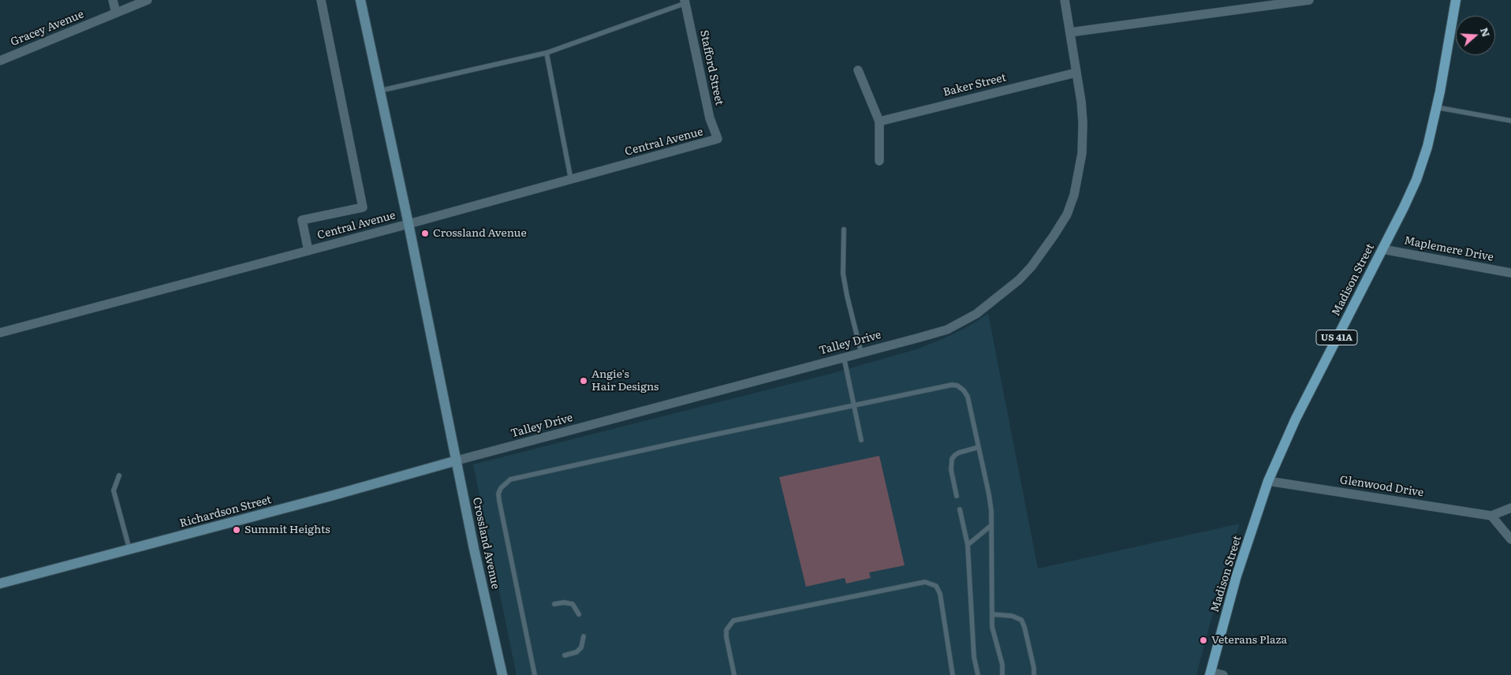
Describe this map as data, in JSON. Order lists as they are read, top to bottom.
{
  "streets": {
    "main road": [
      "Madison Street",
      "US 41A",
      "Richardson Street",
      "Crossland Avenue"
    ],
    "street": [
      "Gracey Avenue",
      "Stafford Street",
      "Baker Street",
      "Central Avenue",
      "Maplemere Drive",
      "Talley Drive",
      "Glenwood Drive"
    ]
  },
  "crossings": [
    ["Stafford Street", "Central Avenue"],
    ["Baker Street", "Talley Drive"],
    ["Central Avenue", "Crossland Avenue"],
    ["Maplemere Drive", "Madison Street"],
    ["Madison Street", "Glenwood Drive"],
    ["Talley Drive", "Richardson Street"],
    ["Talley Drive", "Crossland Avenue"],
    ["Richardson Street", "Crossland Avenue"]
  ],
  "places": [
    "Crossland Avenue",
    "Angie's Hair Designs",
    "Summit Heights",
    "Veterans Plaza"
  ],
  "north": "right"
}
